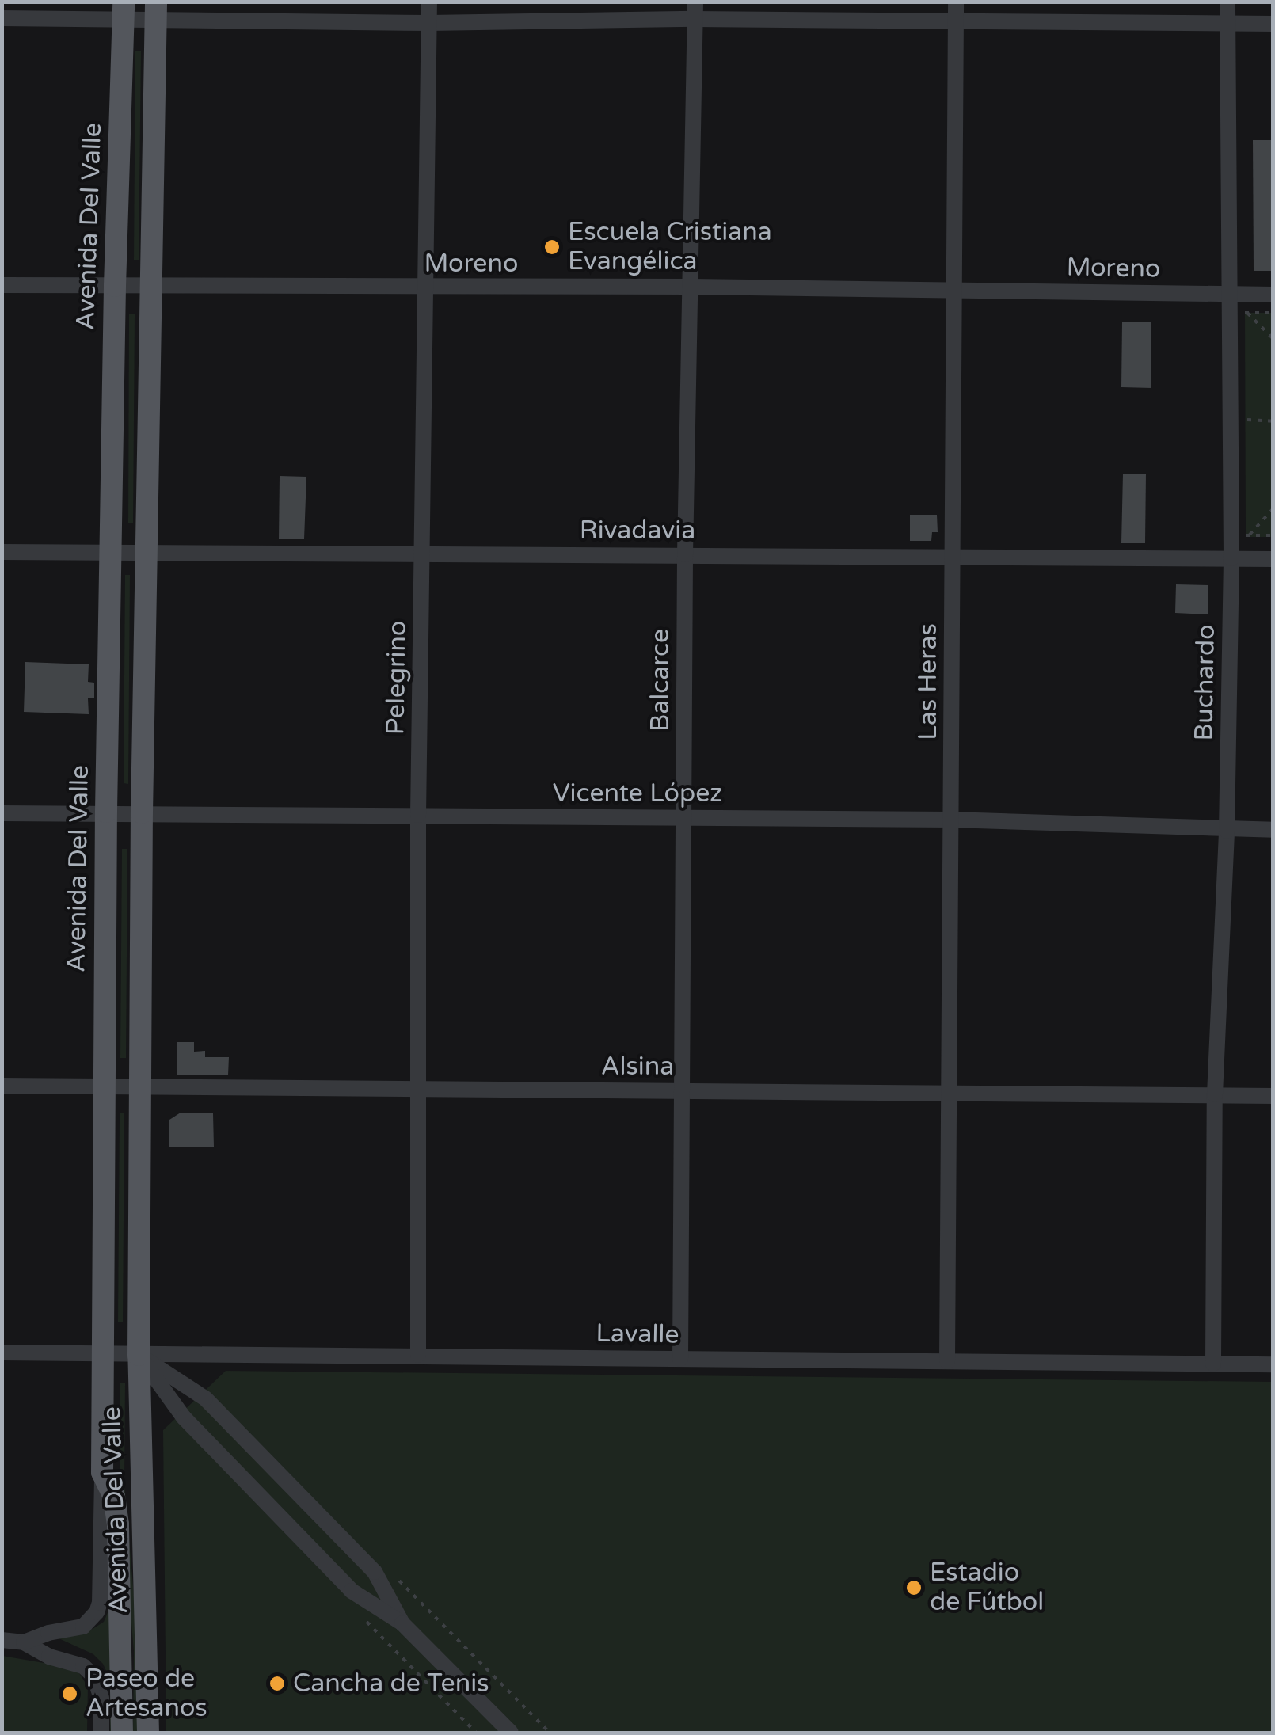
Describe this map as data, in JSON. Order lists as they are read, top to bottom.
{
  "streets": {
    "main road": ["Avenida Del Valle"],
    "street": [
      "Moreno",
      "Rivadavia",
      "Pelegrino",
      "Balcarce",
      "Las Heras",
      "Buchardo",
      "Vicente López",
      "Alsina",
      "Lavalle"
    ]
  },
  "crossings": [
    ["Avenida Del Valle", "Moreno"],
    ["Avenida Del Valle", "Rivadavia"],
    ["Avenida Del Valle", "Vicente López"],
    ["Avenida Del Valle", "Alsina"],
    ["Avenida Del Valle", "Lavalle"],
    ["Moreno", "Pelegrino"],
    ["Moreno", "Balcarce"],
    ["Moreno", "Las Heras"],
    ["Moreno", "Buchardo"],
    ["Rivadavia", "Pelegrino"],
    ["Rivadavia", "Balcarce"],
    ["Rivadavia", "Las Heras"],
    ["Rivadavia", "Buchardo"],
    ["Pelegrino", "Vicente López"],
    ["Pelegrino", "Alsina"],
    ["Pelegrino", "Lavalle"],
    ["Balcarce", "Vicente López"],
    ["Balcarce", "Alsina"],
    ["Balcarce", "Lavalle"],
    ["Las Heras", "Vicente López"],
    ["Las Heras", "Alsina"],
    ["Las Heras", "Lavalle"],
    ["Buchardo", "Vicente López"],
    ["Buchardo", "Alsina"],
    ["Buchardo", "Lavalle"]
  ],
  "places": [
    "Escuela Cristiana Evangélica",
    "Estadio de Fútbol",
    "Cancha de Tenis",
    "Paseo de Artesanos"
  ]
}
